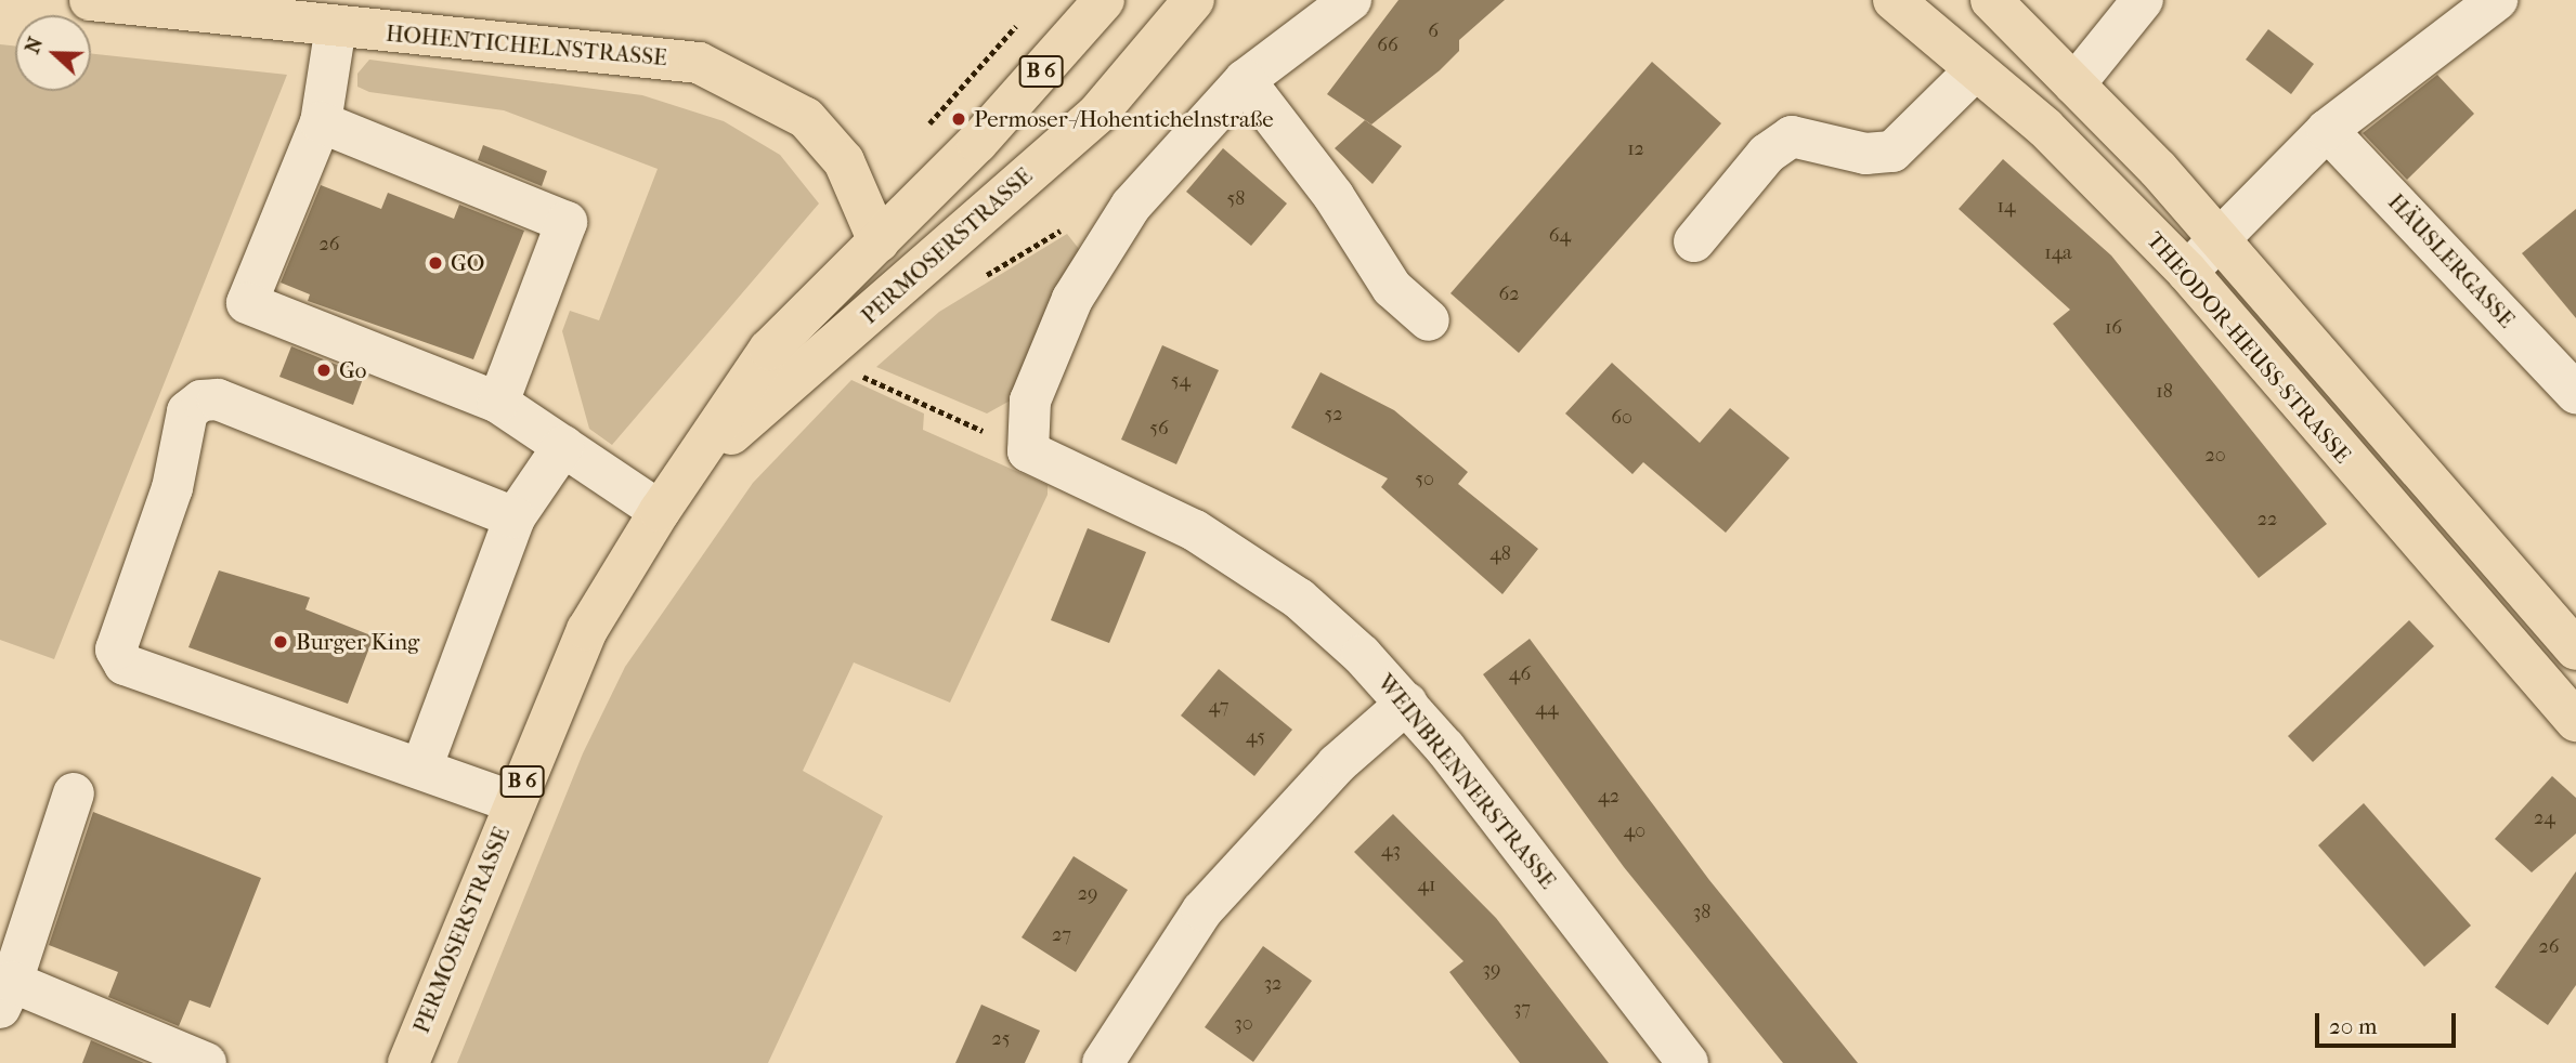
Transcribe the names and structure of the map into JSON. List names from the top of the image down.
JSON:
{
  "streets": {
    "main road": [
      "HOHENTICHELNSTRASSE",
      "B 6",
      "PERMOSERSTRASSE",
      "THEODOR-HEUSS-STRASSE"
    ],
    "street": ["HÄUSLERGASSE", "WEINBRENNERSTRASSE"]
  },
  "crossings": [
    ["HOHENTICHELNSTRASSE", "PERMOSERSTRASSE"]
  ],
  "places": [
    "Permoser-/Hohentichelnstraße",
    "GO",
    "Go",
    "Burger King"
  ],
  "house_numbers": [
    "6",
    "66",
    "12",
    "58",
    "14",
    "64",
    "26",
    "14a",
    "62",
    "16",
    "54",
    "18",
    "52",
    "60",
    "56",
    "20",
    "50",
    "22",
    "48",
    "46",
    "47",
    "44",
    "45",
    "42",
    "24",
    "40",
    "43",
    "41",
    "29",
    "38",
    "27",
    "26",
    "39",
    "32",
    "37",
    "30",
    "25"
  ],
  "scale_bar": "20 m",
  "north": "left"
}
